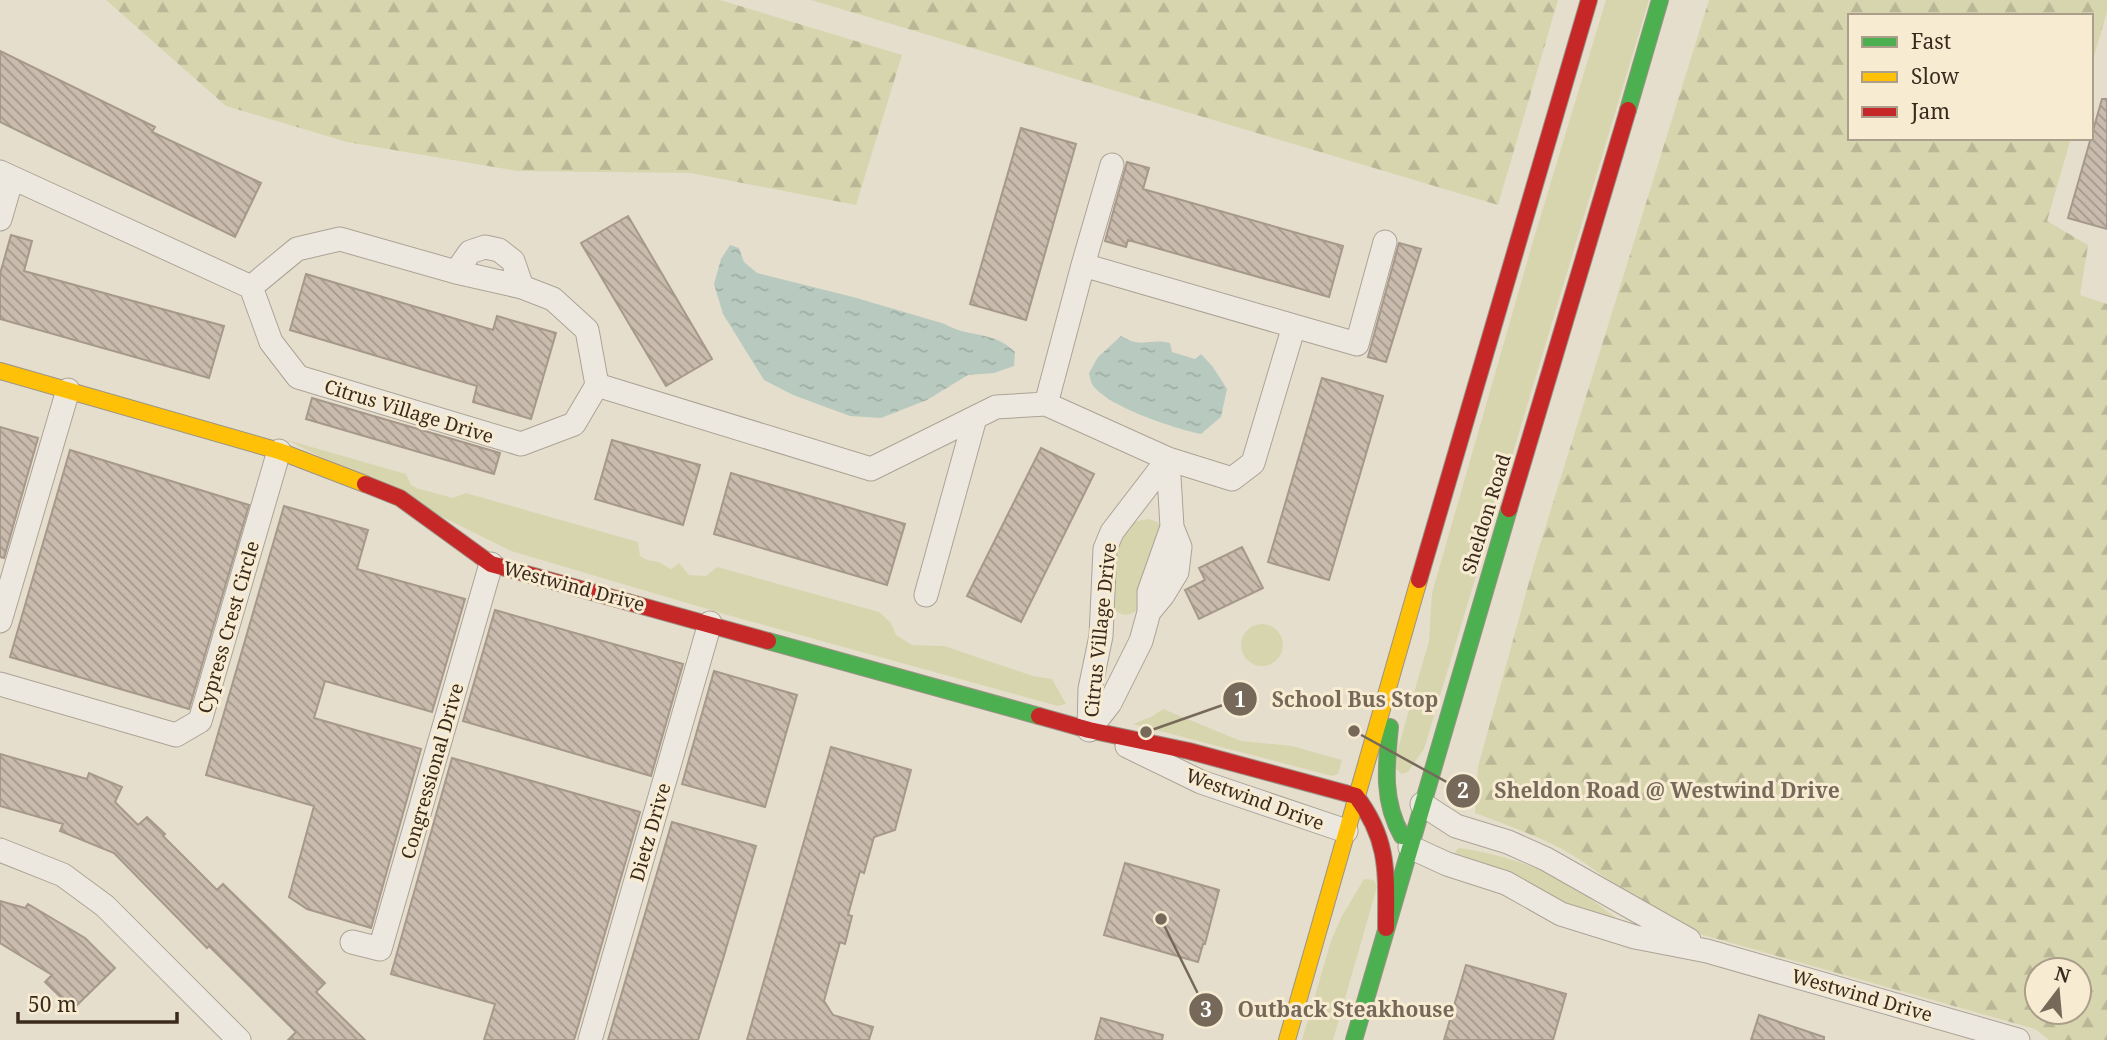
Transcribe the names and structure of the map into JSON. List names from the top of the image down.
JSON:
{
  "streets": {
    "main road": ["Sheldon Road", "Westwind Drive"],
    "street": [
      "Citrus Village Drive",
      "Cypress Crest Circle",
      "Congressional Drive",
      "Dietz Drive"
    ]
  },
  "crossings": [
    ["Citrus Village Drive", "Westwind Drive"],
    ["Sheldon Road", "Westwind Drive"],
    ["Westwind Drive", "Cypress Crest Circle"],
    ["Westwind Drive", "Congressional Drive"],
    ["Westwind Drive", "Dietz Drive"]
  ],
  "places": ["Sheldon Road @ Westwind Drive", "School Bus Stop", "Outback Steakhouse"],
  "legend": ["Fast", "Slow", "Jam"],
  "scale_bar": "50 m",
  "north": "top"
}
